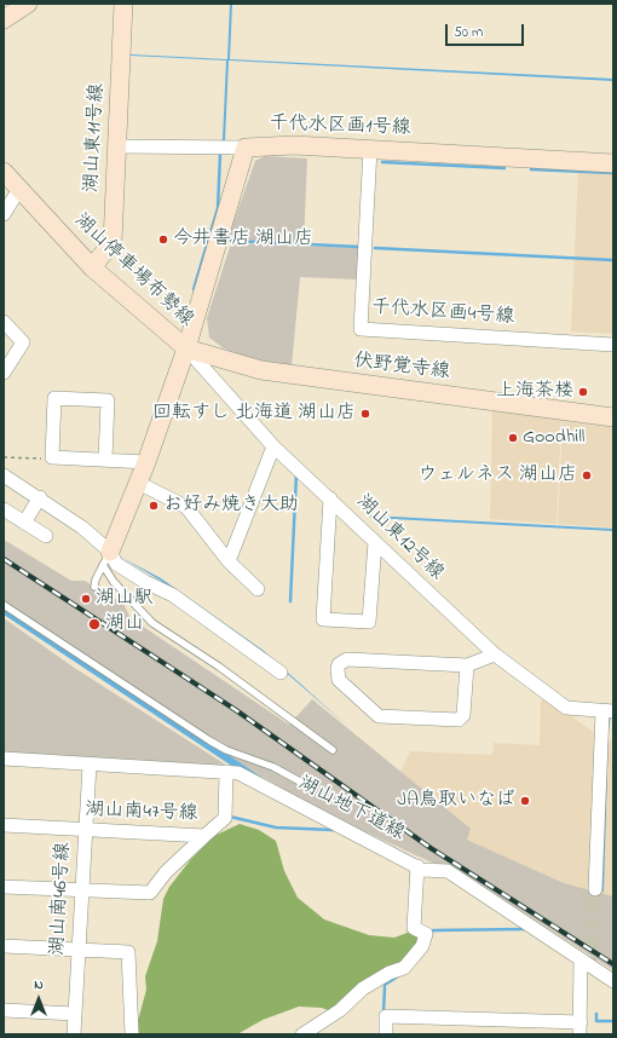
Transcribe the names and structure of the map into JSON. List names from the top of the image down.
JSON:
{
  "streets": {
    "main road": [
      "千代水区画1号線",
      "湖山東11号線",
      "湖山停車場布勢線",
      "伏野覚寺線"
    ],
    "street": [
      "千代水区画4号線",
      "湖山東12号線",
      "湖山地下道線",
      "湖山南47号線",
      "湖山南46号線"
    ]
  },
  "crossings": [
    ["千代水区画1号線", "湖山停車場布勢線"],
    ["千代水区画1号線", "千代水区画4号線"],
    ["千代水区画1号線", "伏野覚寺線"],
    ["千代水区画1号線", "湖山東12号線"],
    ["湖山東11号線", "湖山停車場布勢線"],
    ["湖山停車場布勢線", "伏野覚寺線"],
    ["湖山停車場布勢線", "湖山東12号線"],
    ["伏野覚寺線", "湖山東12号線"],
    ["湖山地下道線", "湖山南47号線"],
    ["湖山地下道線", "湖山南46号線"],
    ["湖山南47号線", "湖山南46号線"]
  ],
  "places": [
    "今井書店 湖山店",
    "上海茶楼",
    "回転すし 北海道 湖山店",
    "Goodhill",
    "ウェルネス 湖山店",
    "お好み焼き大助",
    "湖山駅",
    "湖山",
    "JA鳥取いなば"
  ],
  "scale_bar": "50 m",
  "north": "top"
}
